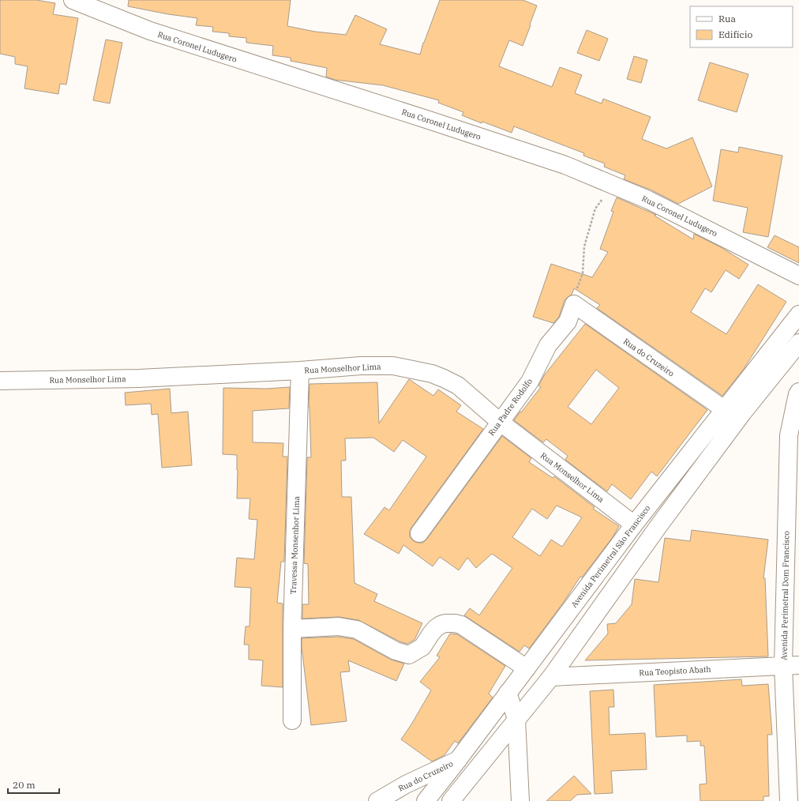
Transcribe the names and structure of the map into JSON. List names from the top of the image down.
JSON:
{
  "streets": {
    "street": [
      "Rua Coronel Ludugero",
      "Rua do Cruzeiro",
      "Rua Monselhor Lima",
      "Rua Padre Rodolfo",
      "Travessa Monsenhor Lima",
      "Avenida Perimetral São Francisco",
      "Avenida Perimetral Dom Francisco",
      "Rua Teopisto Abath"
    ]
  },
  "crossings": [
    ["Rua do Cruzeiro", "Rua Padre Rodolfo"],
    ["Rua do Cruzeiro", "Avenida Perimetral São Francisco"],
    ["Rua Monselhor Lima", "Rua Padre Rodolfo"],
    ["Rua Monselhor Lima", "Travessa Monsenhor Lima"],
    ["Rua Monselhor Lima", "Avenida Perimetral São Francisco"],
    ["Avenida Perimetral Dom Francisco", "Rua Teopisto Abath"]
  ],
  "legend": ["Rua", "Edifício"],
  "scale_bar": "20 m"
}
